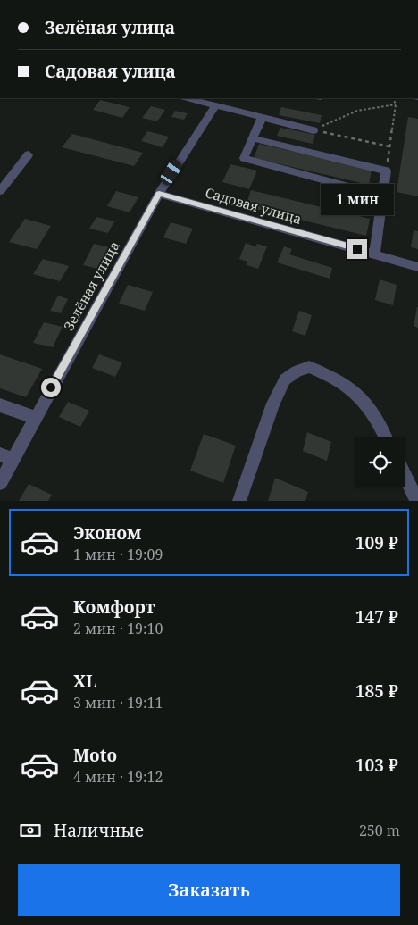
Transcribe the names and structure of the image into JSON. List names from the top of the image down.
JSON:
{
  "streets": {
    "street": ["Садовая улица", "Зелёная улица"]
  },
  "crossings": [
    ["Садовая улица", "Зелёная улица"]
  ],
  "page": {
    "banner": ["Зелёная улица", "Садовая улица"],
    "bubble": "1 мин",
    "list": [
      {
        "name": "Эконом",
        "note": "1 мин · 19:09",
        "value": "109 ₽"
      },
      {
        "name": "Комфорт",
        "note": "2 мин · 19:10",
        "value": "147 ₽"
      },
      {
        "name": "XL",
        "note": "3 мин · 19:11",
        "value": "185 ₽"
      },
      {
        "name": "Moto",
        "note": "4 мин · 19:12",
        "value": "103 ₽"
      }
    ],
    "pay": ["Наличные", "250 m"],
    "buttons": "Заказать"
  }
}
